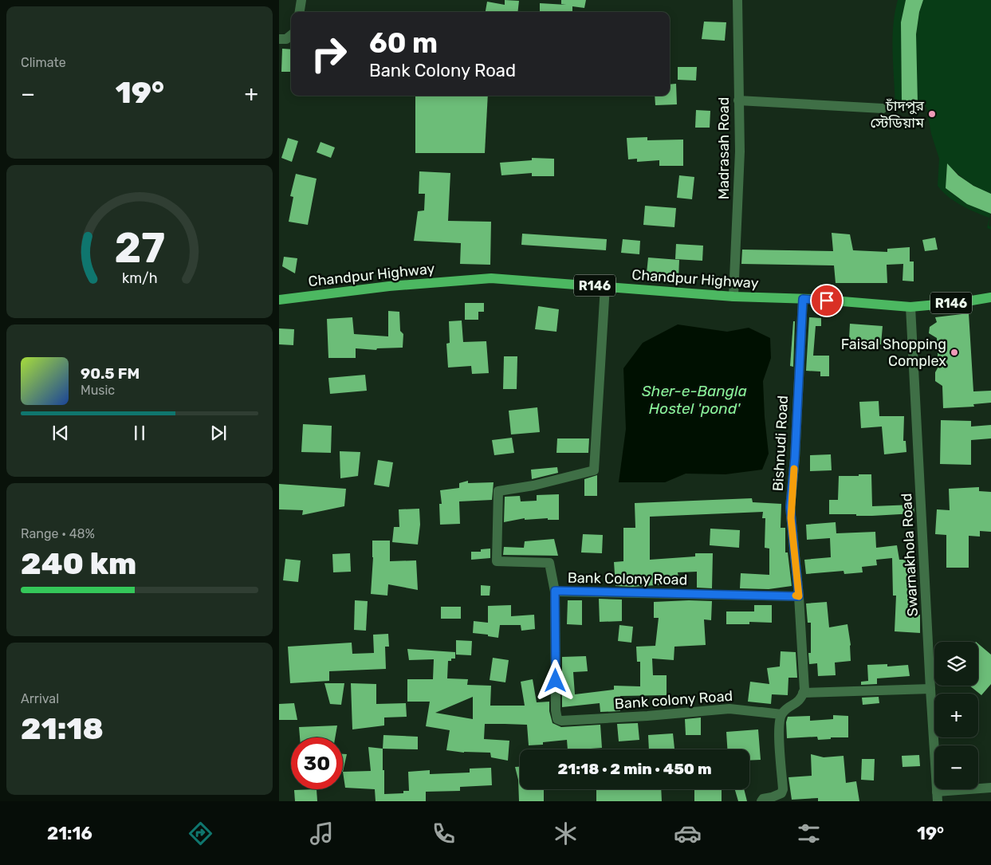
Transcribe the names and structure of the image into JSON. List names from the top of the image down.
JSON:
{
  "streets": {
    "main road": ["Chandpur Highway", "R146"],
    "street": [
      "Madrasah Road",
      "Bishnudi Road",
      "Swarnakhola Road",
      "Bank Colony Road",
      "Bank colony Road"
    ]
  },
  "crossings": [
    ["Madrasah Road", "Chandpur Highway"],
    ["Chandpur Highway", "Bishnudi Road"],
    ["Chandpur Highway", "Swarnakhola Road"],
    ["Chandpur Highway", "Bank Colony Road"],
    ["Bishnudi Road", "Bank Colony Road"],
    ["Bank Colony Road", "Bank colony Road"]
  ],
  "water": ["Sher-e-Bangla Hostel 'pond'"],
  "places": ["চাঁদপুর স্টেডিয়াম", "Faisal Shopping Complex"],
  "page": {
    "tile": [
      "Climate",
      ["Range · 48%", "240 km"],
      ["Arrival", "21:18"]
    ],
    "turn": ["60 m", "Bank Colony Road"],
    "heat": ["−", "19°", "+"],
    "song": ["90.5 FM", "Music"],
    "map_buttons": ["+", "−"],
    "limit": "30",
    "trip": "21:18 · 2 min · 450 m",
    "tabs": ["21:16", "19°"],
    "gauge": ["27", "km/h"]
  }
}
